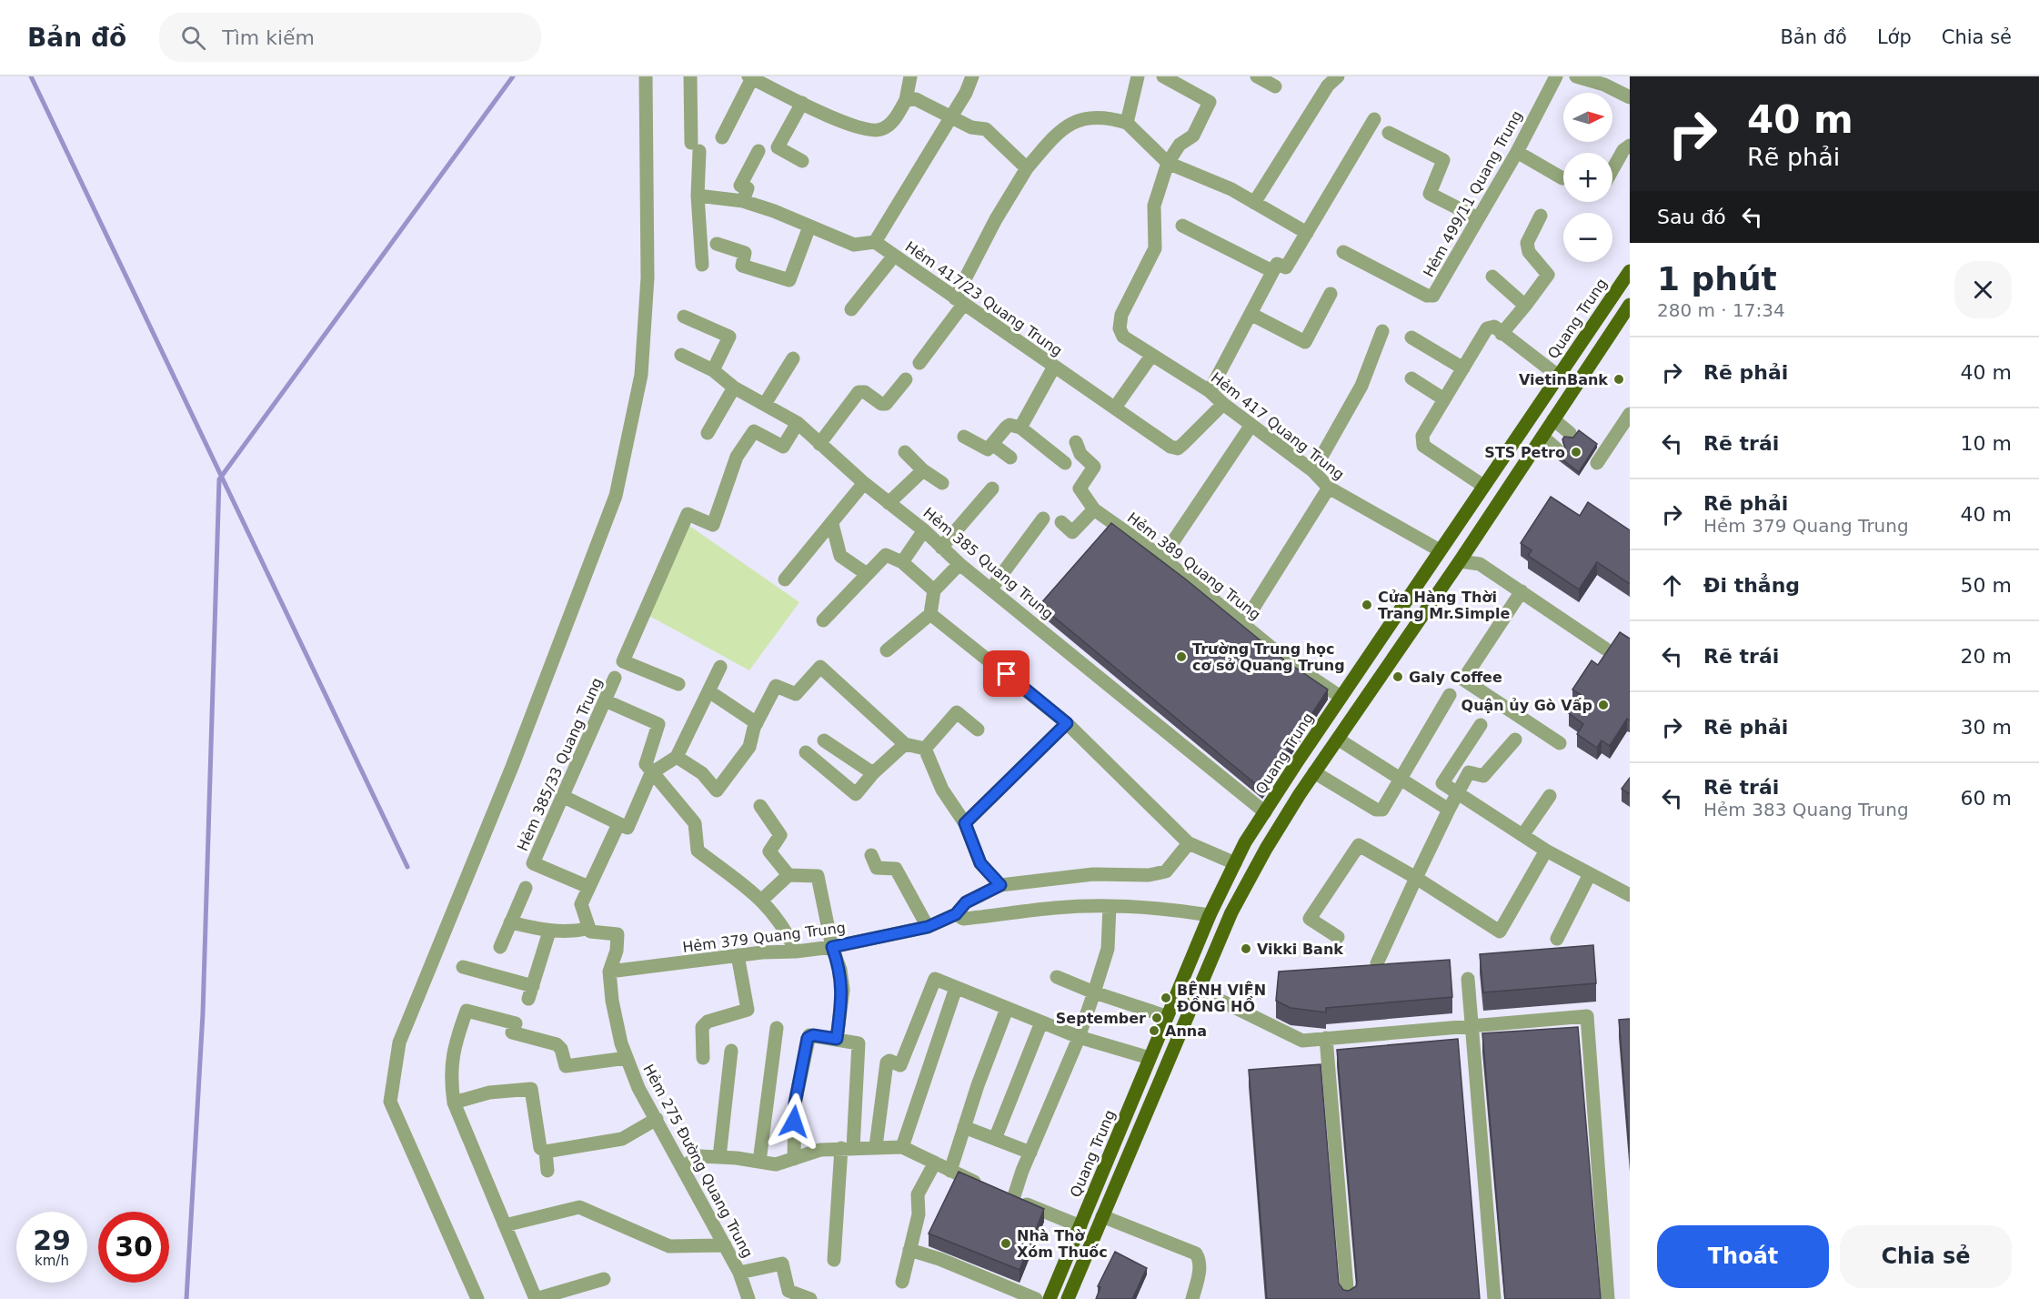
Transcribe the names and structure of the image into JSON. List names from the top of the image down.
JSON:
{
  "streets": {
    "main road": ["Quang Trung"],
    "street": [
      "Hẻm 499/11 Quang Trung",
      "Hẻm 417/23 Quang Trung",
      "Hẻm 417 Quang Trung",
      "Hẻm 385 Quang Trung",
      "Hẻm 389 Quang Trung",
      "Hẻm 385/33 Quang Trung",
      "Hẻm 379 Quang Trung",
      "Hẻm 275 Đường Quang Trung"
    ]
  },
  "crossings": [
    ["Hẻm 417/23 Quang Trung", "Hẻm 417 Quang Trung"],
    ["Quang Trung", "Hẻm 417 Quang Trung"],
    ["Quang Trung", "Hẻm 385 Quang Trung"],
    ["Quang Trung", "Hẻm 389 Quang Trung"],
    ["Quang Trung", "Hẻm 379 Quang Trung"],
    ["Hẻm 379 Quang Trung", "Hẻm 275 Đường Quang Trung"]
  ],
  "places": [
    "VietinBank",
    "STS Petro",
    "Cửa Hàng Thời Trang Mr.Simple",
    "Trường Trung học cơ sở Quang Trung",
    "Galy Coffee",
    "Quận ủy Gò Vấp",
    "Vikki Bank",
    "BỆNH VIỆN ĐỒNG HỒ",
    "September",
    "Anna",
    "Nhà Thờ Xóm Thuốc"
  ],
  "north": "right",
  "page": {
    "header": "Bản đồ",
    "search": "Tìm kiếm",
    "nav": ["Bản đồ", "Lớp", "Chia sẻ"],
    "turn": ["40 m", "Rẽ phải"],
    "map_buttons": ["+", "−"],
    "then": "Sau đó",
    "heading": ["1 phút", "280 m · 17:34"],
    "list": [
      {
        "name": "Rẽ phải",
        "value": "40 m"
      },
      {
        "name": "Rẽ trái",
        "value": "10 m"
      },
      {
        "name": "Rẽ phải",
        "note": "Hẻm 379 Quang Trung",
        "value": "40 m"
      },
      {
        "name": "Đi thẳng",
        "value": "50 m"
      },
      {
        "name": "Rẽ trái",
        "value": "20 m"
      },
      {
        "name": "Rẽ phải",
        "value": "30 m"
      },
      {
        "name": "Rẽ trái",
        "note": "Hẻm 383 Quang Trung",
        "value": "60 m"
      }
    ],
    "speed": "29 km/h",
    "limit": "30",
    "buttons": ["Thoát", "Chia sẻ"]
  }
}
